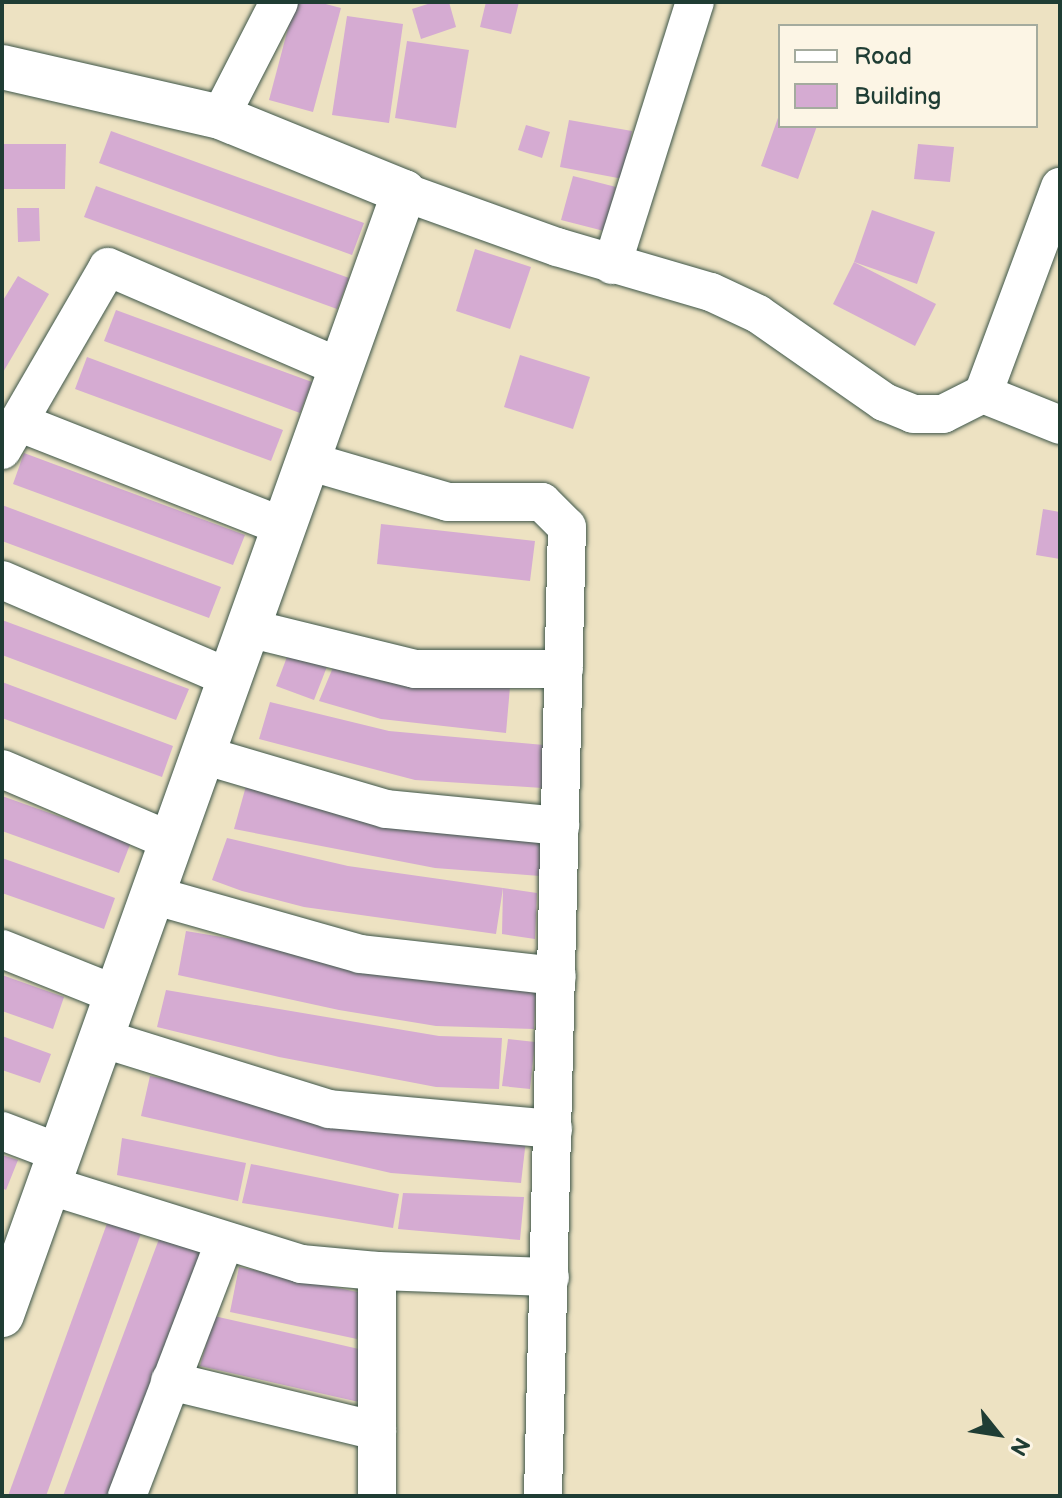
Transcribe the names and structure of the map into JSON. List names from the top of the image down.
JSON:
{
  "legend": ["Road", "Building"],
  "north": "bottom right"
}
